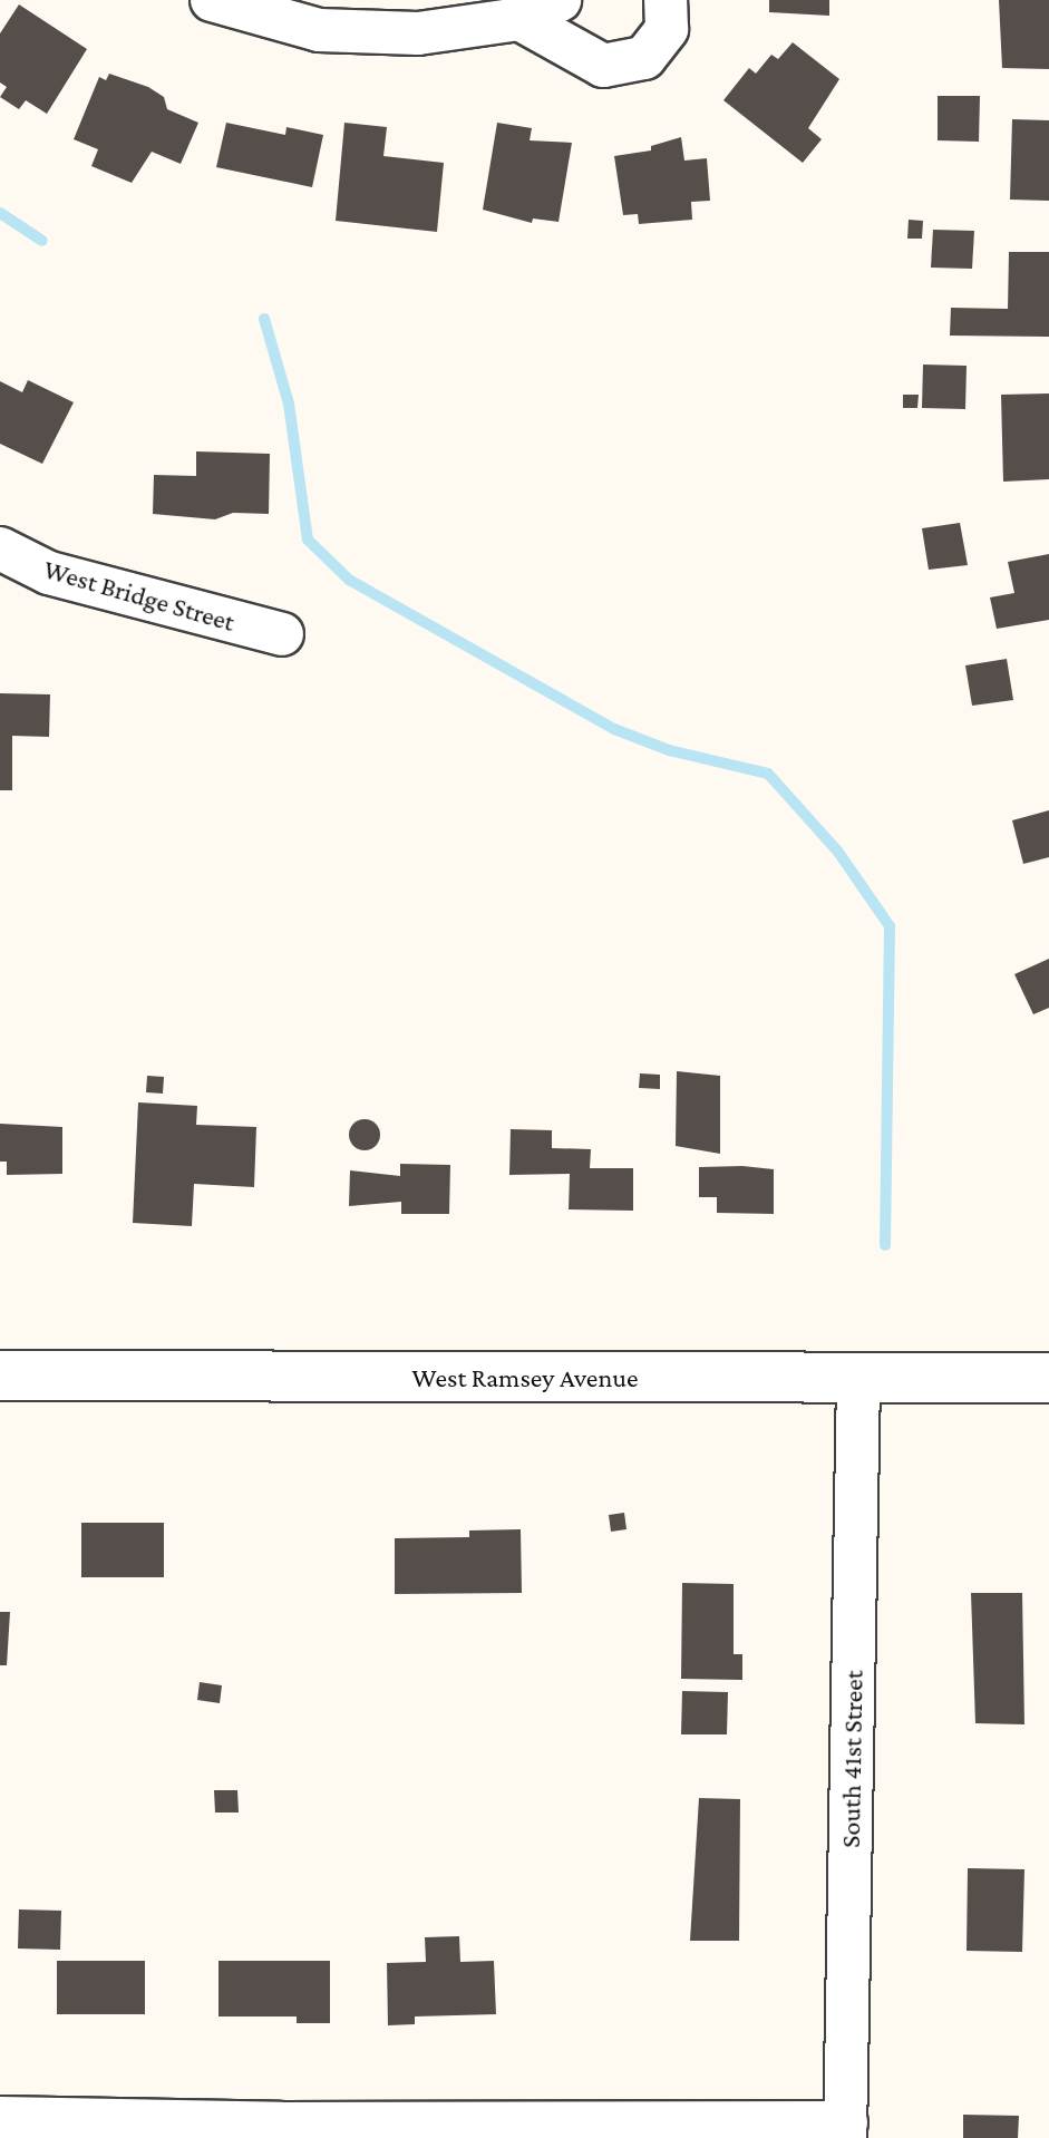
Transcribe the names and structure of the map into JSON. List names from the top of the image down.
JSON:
{
  "streets": {
    "street": ["West Bridge Street", "West Ramsey Avenue", "South 41st Street"]
  },
  "crossings": [
    ["West Ramsey Avenue", "South 41st Street"]
  ]
}
